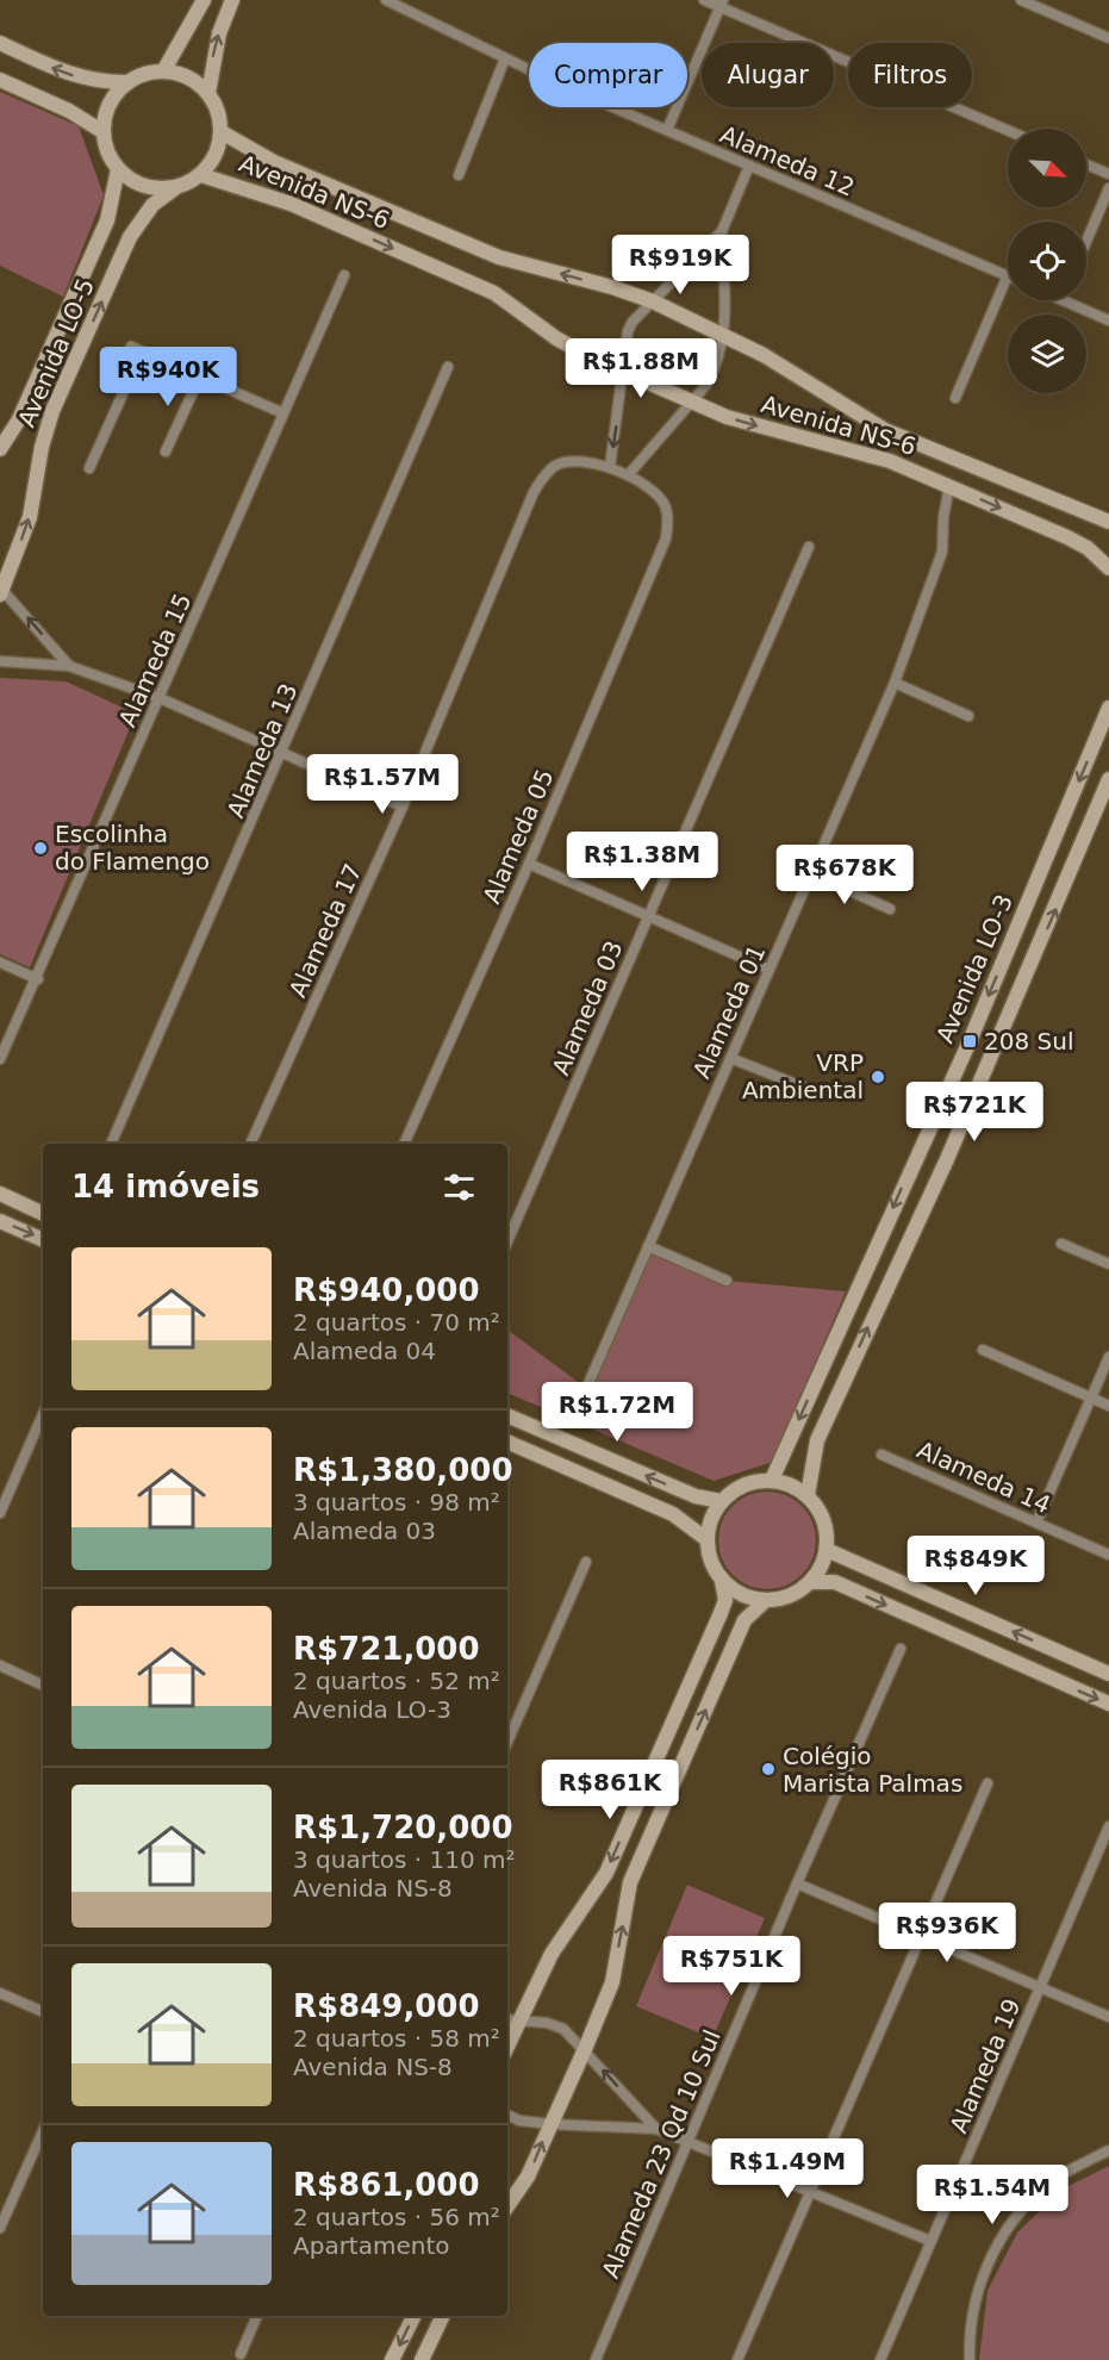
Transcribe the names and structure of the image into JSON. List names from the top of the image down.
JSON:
{
  "streets": {
    "street": [
      "Alameda 12",
      "Avenida NS-6",
      "Avenida LO-5",
      "Alameda 15",
      "Alameda 13",
      "Alameda 05",
      "Alameda 17",
      "Avenida LO-3",
      "Alameda 03",
      "Alameda 01",
      "Alameda 14",
      "Alameda 19",
      "Alameda 23 Qd 10 Sul"
    ]
  },
  "crossings": [
    ["Avenida NS-6", "Avenida LO-5"],
    ["Avenida NS-6", "Alameda 01"]
  ],
  "places": {
    "other": ["Escolinha do Flamengo", "VRP Ambiental", "Colégio Marista Palmas"],
    "transit": ["208 Sul"]
  },
  "north": "bottom right",
  "page": {
    "chip": ["Comprar", "Alugar", "Filtros"],
    "price": [
      "R$919K",
      "R$1.88M",
      "R$940K",
      "R$1.57M",
      "R$1.38M",
      "R$678K",
      "R$721K",
      "R$1.72M",
      "R$849K",
      "R$861K",
      "R$936K",
      "R$751K",
      "R$1.49M",
      "R$1.54M"
    ],
    "heading": "14 imóveis",
    "list": [
      {
        "name": "R$940,000",
        "note": "2 quartos · 70 m² · Alameda 04"
      },
      {
        "name": "R$1,380,000",
        "note": "3 quartos · 98 m² · Alameda 03"
      },
      {
        "name": "R$721,000",
        "note": "2 quartos · 52 m² · Avenida LO-3"
      },
      {
        "name": "R$1,720,000",
        "note": "3 quartos · 110 m² · Avenida NS-8"
      },
      {
        "name": "R$849,000",
        "note": "2 quartos · 58 m² · Avenida NS-8"
      },
      {
        "name": "R$861,000",
        "note": "2 quartos · 56 m² · Apartamento"
      }
    ]
  }
}
